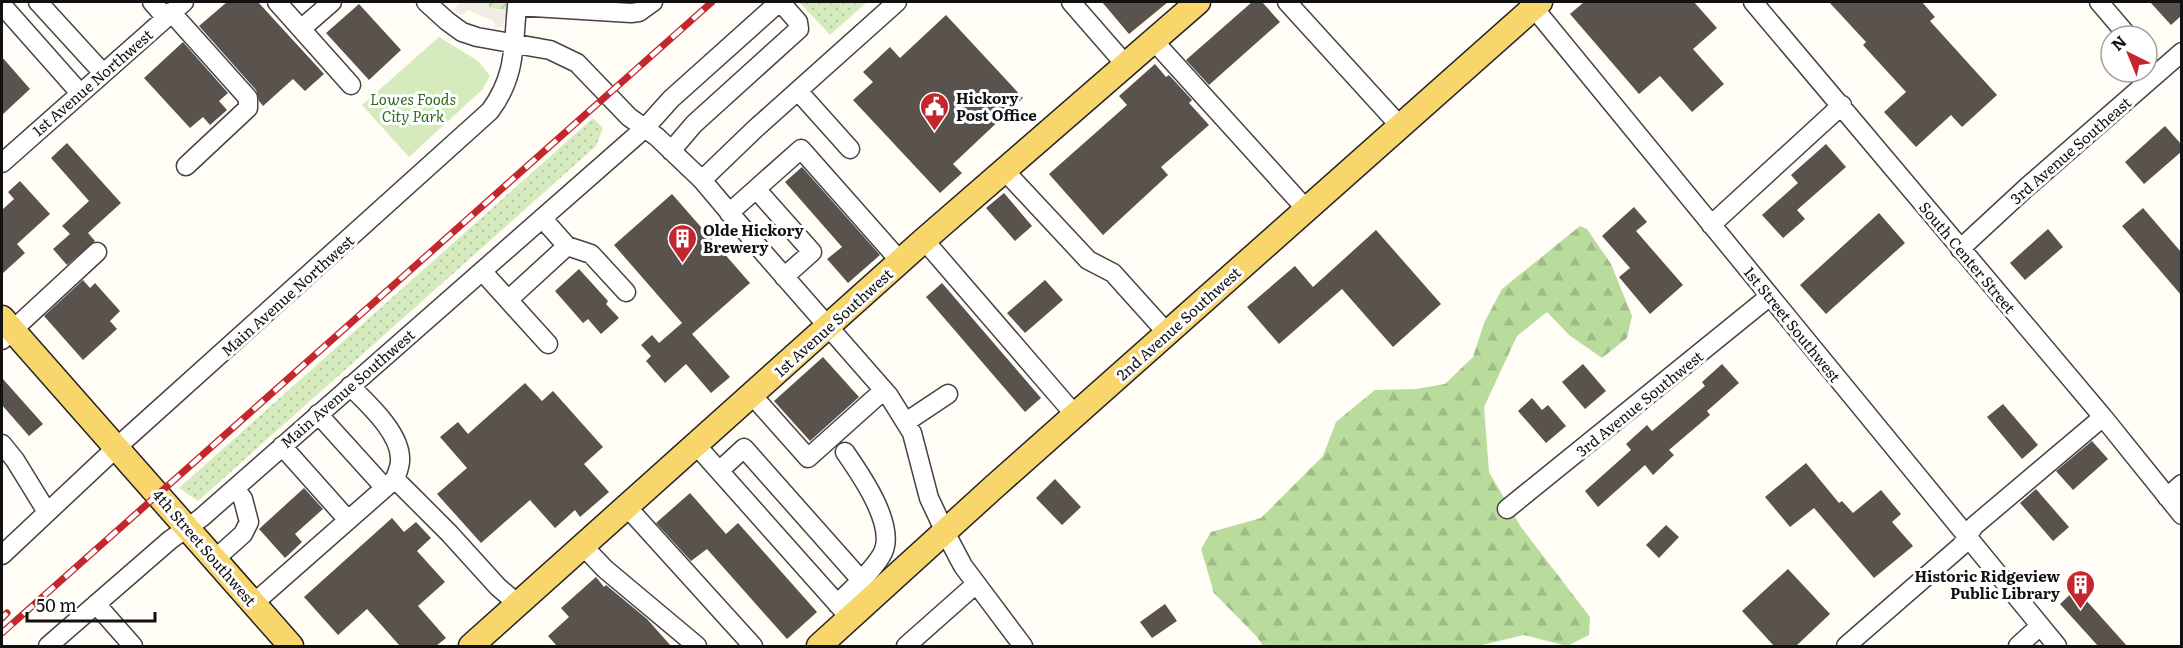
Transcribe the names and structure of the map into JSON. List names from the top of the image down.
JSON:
{
  "streets": {
    "main road": ["1st Avenue Southwest", "2nd Avenue Southwest", "4th Street Southwest"],
    "street": [
      "1st Avenue Northwest",
      "3rd Avenue Southeast",
      "South Center Street",
      "Main Avenue Northwest",
      "1st Street Southwest",
      "Main Avenue Southwest",
      "3rd Avenue Southwest"
    ]
  },
  "crossings": [
    ["3rd Avenue Southeast", "South Center Street"],
    ["Main Avenue Northwest", "4th Street Southwest"],
    ["2nd Avenue Southwest", "1st Street Southwest"],
    ["1st Street Southwest", "3rd Avenue Southwest"],
    ["Main Avenue Southwest", "4th Street Southwest"]
  ],
  "parks": ["Lowes Foods City Park"],
  "places": {
    "public building": ["Hickory Post Office"],
    "building": ["Olde Hickory Brewery", "Historic Ridgeview Public Library"]
  },
  "scale_bar": "50 m",
  "north": "top left"
}
